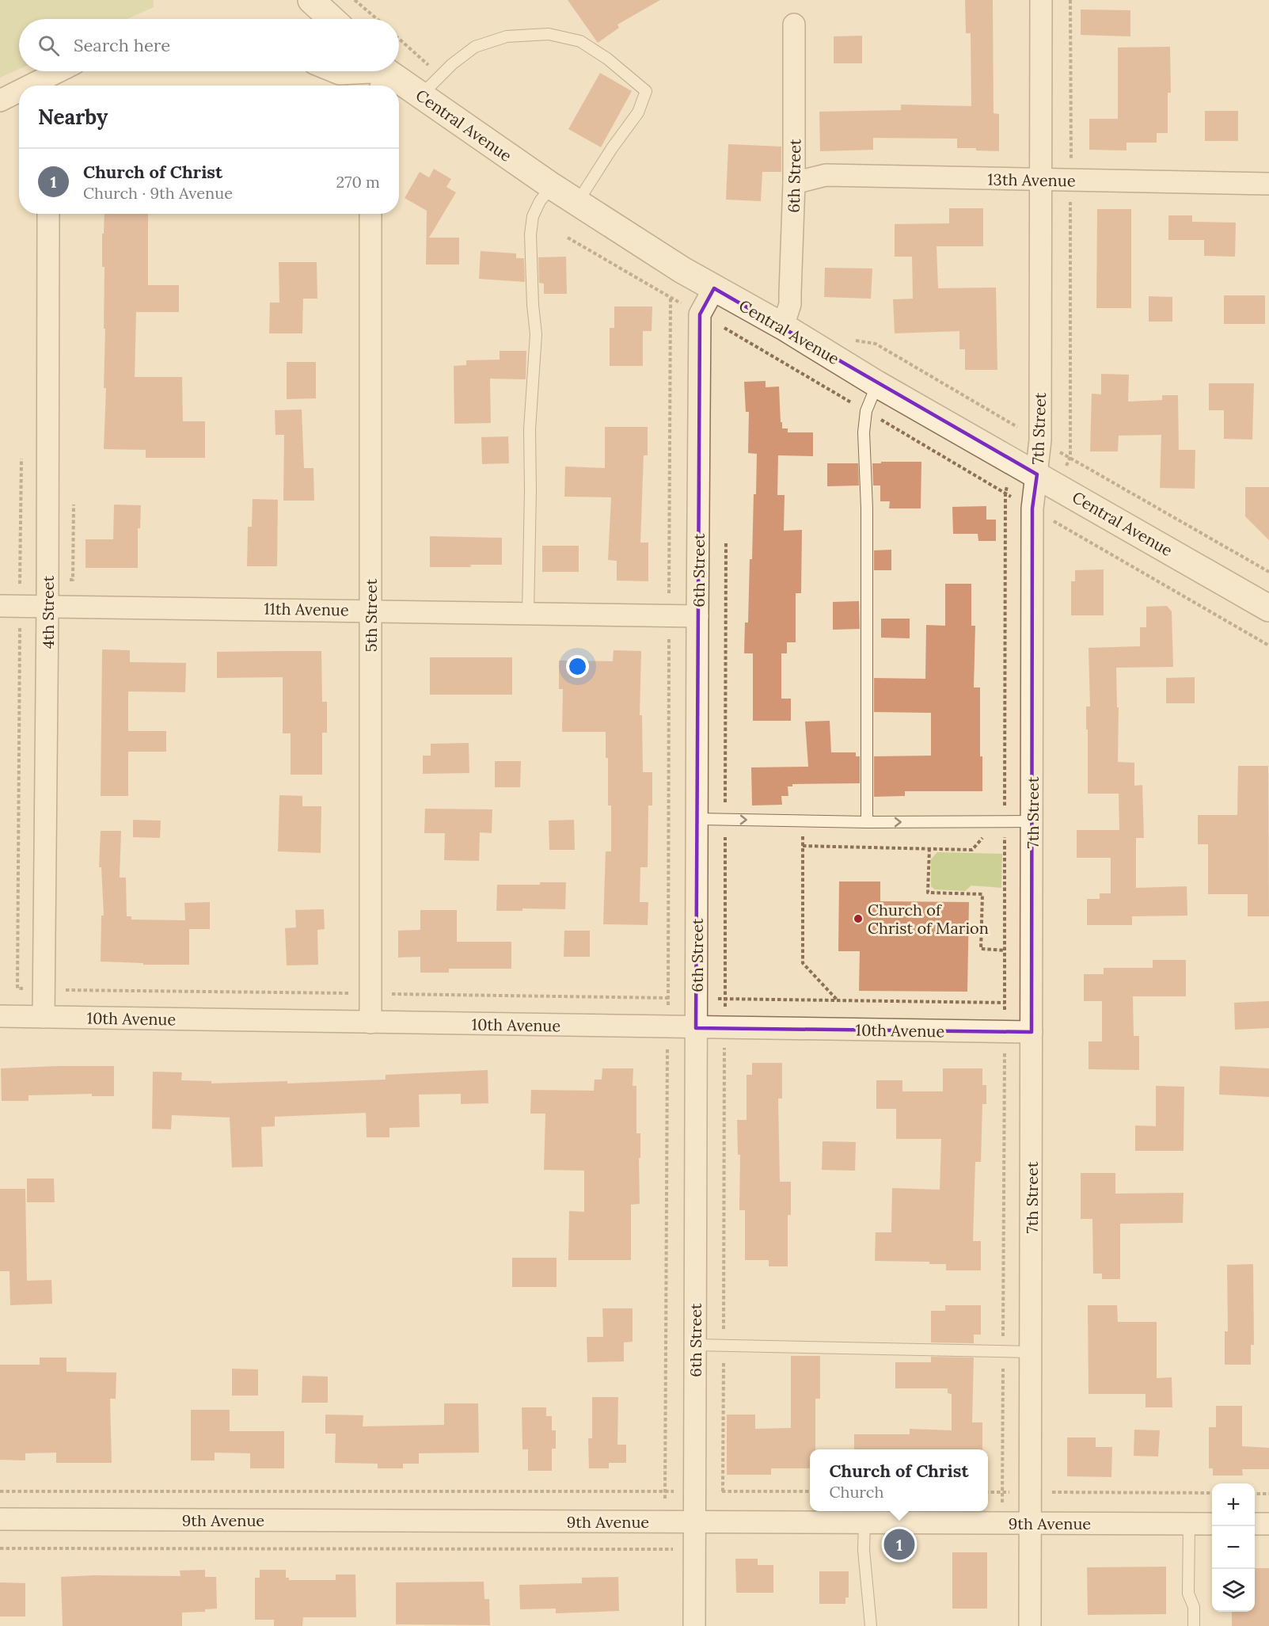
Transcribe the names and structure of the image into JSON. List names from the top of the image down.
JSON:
{
  "streets": {
    "street": [
      "Central Avenue",
      "6th Street",
      "13th Avenue",
      "7th Street",
      "11th Avenue",
      "4th Street",
      "5th Street",
      "10th Avenue",
      "9th Avenue"
    ]
  },
  "crossings": [
    ["Central Avenue", "6th Street"],
    ["Central Avenue", "7th Street"],
    ["6th Street", "13th Avenue"],
    ["6th Street", "11th Avenue"],
    ["6th Street", "10th Avenue"],
    ["6th Street", "9th Avenue"],
    ["13th Avenue", "7th Street"],
    ["7th Street", "10th Avenue"],
    ["7th Street", "9th Avenue"],
    ["11th Avenue", "4th Street"],
    ["11th Avenue", "5th Street"],
    ["4th Street", "10th Avenue"],
    ["5th Street", "10th Avenue"]
  ],
  "places": ["Church of Christ of Marion"],
  "page": {
    "search": "Search here",
    "heading": "Nearby",
    "list": [
      {
        "mark": "1",
        "name": "Church of Christ",
        "note": "Church · 9th Avenue",
        "value": "270 m"
      }
    ],
    "popup": ["Church of Christ", "Church"],
    "map_buttons": ["+", "−"],
    "pins": "1"
  }
}
